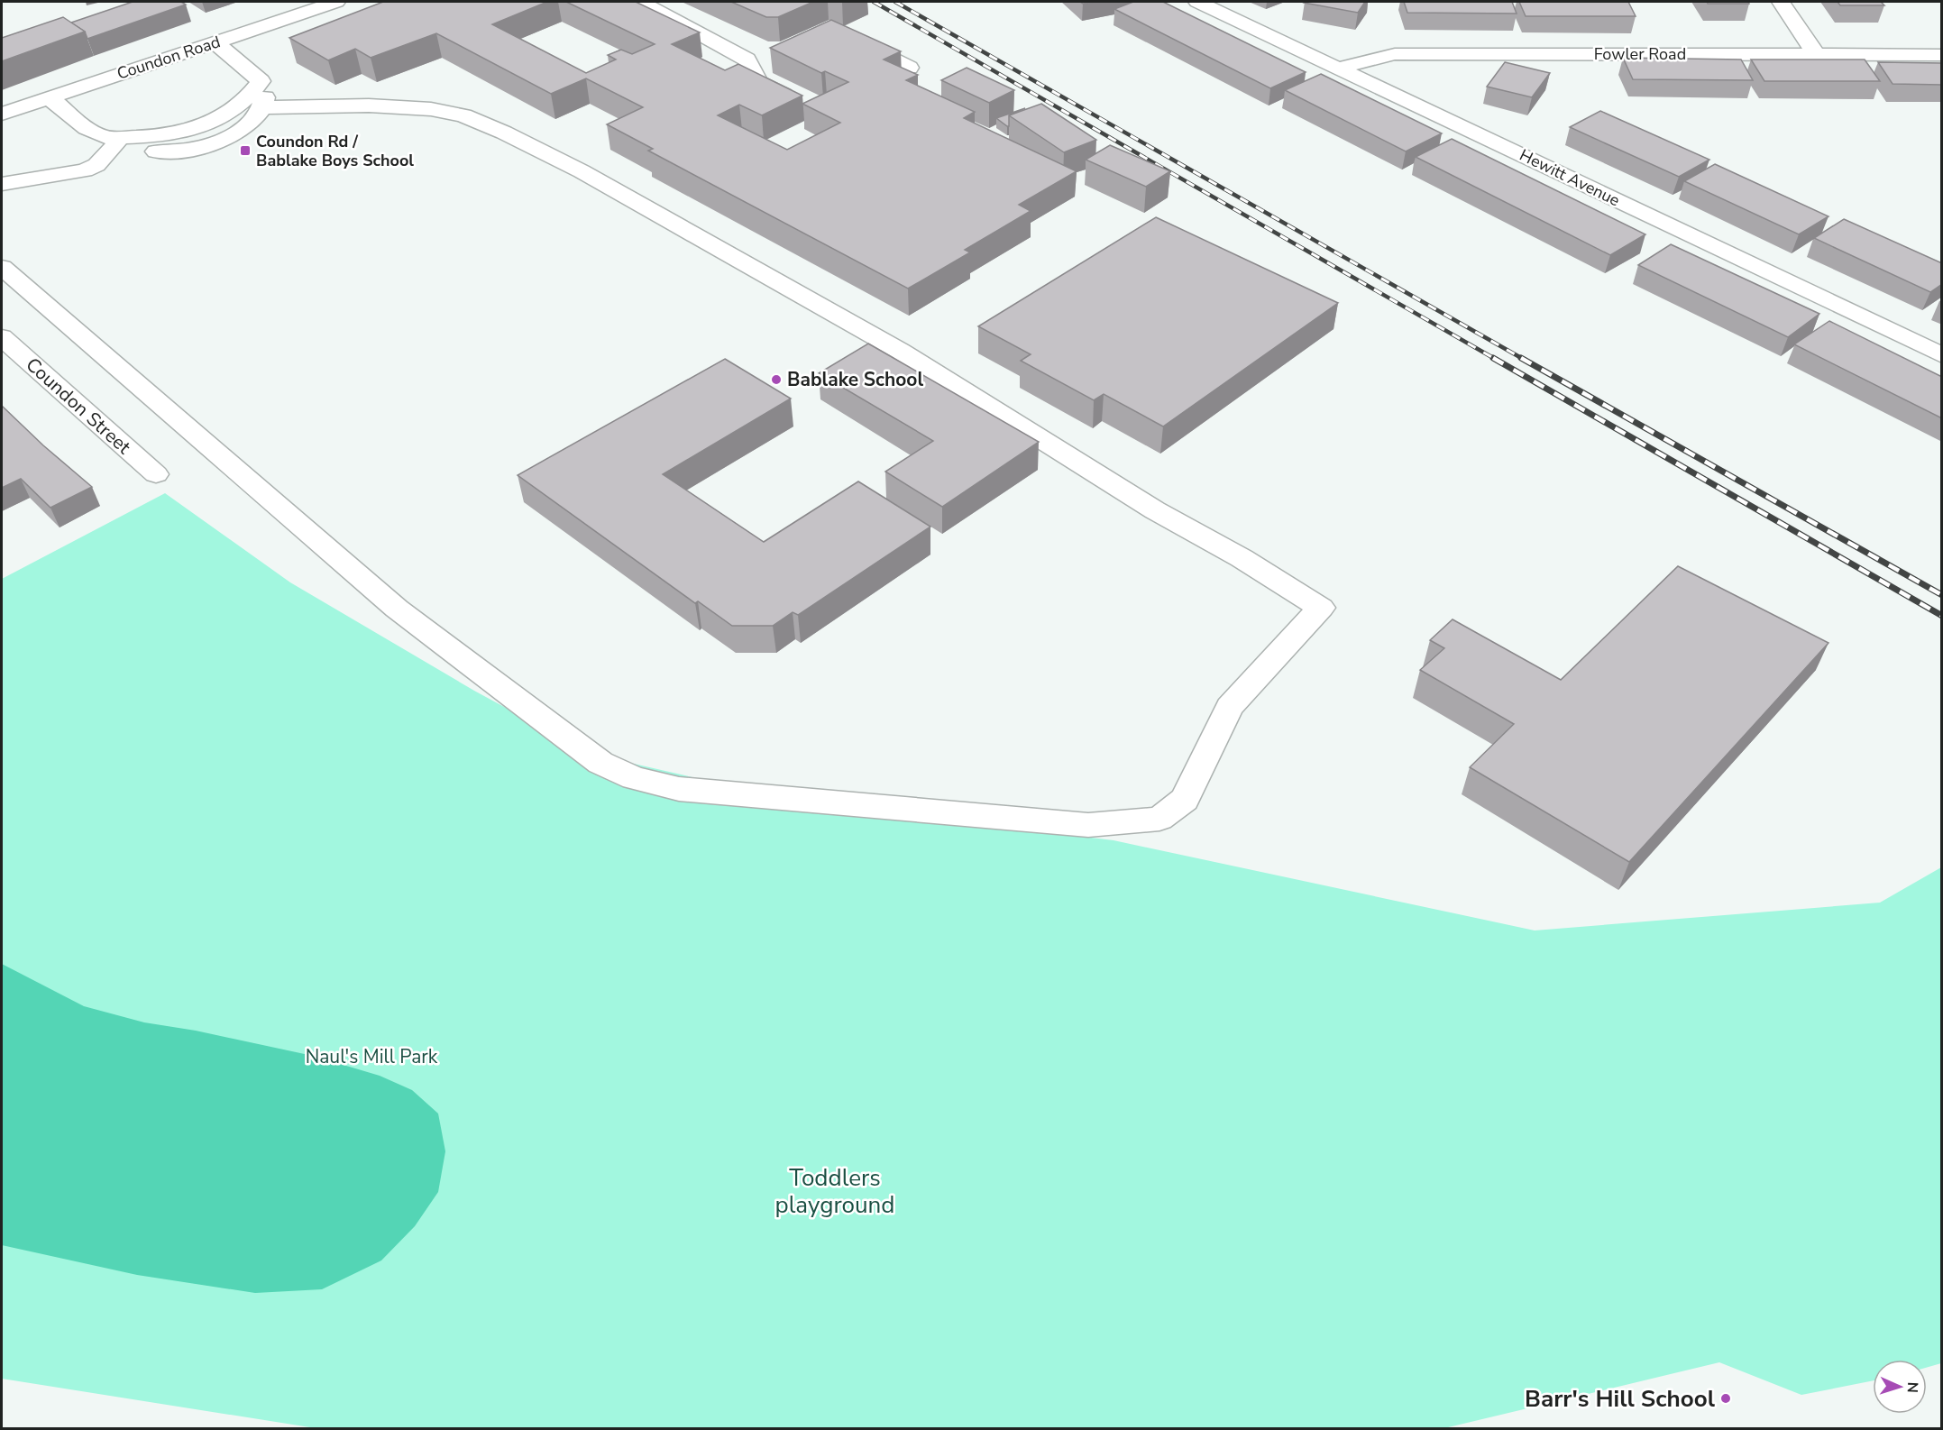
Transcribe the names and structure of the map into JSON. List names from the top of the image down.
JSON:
{
  "streets": {
    "street": [
      "Fowler Road",
      "Coundon Road",
      "Hewitt Avenue",
      "Coundon Street"
    ]
  },
  "crossings": [
    ["Fowler Road", "Hewitt Avenue"]
  ],
  "parks": ["Naul's Mill Park", "Toddlers playground"],
  "places": {
    "transit": ["Coundon Rd / Bablake Boys School"],
    "other": ["Bablake School", "Barr's Hill School"]
  },
  "north": "right"
}
